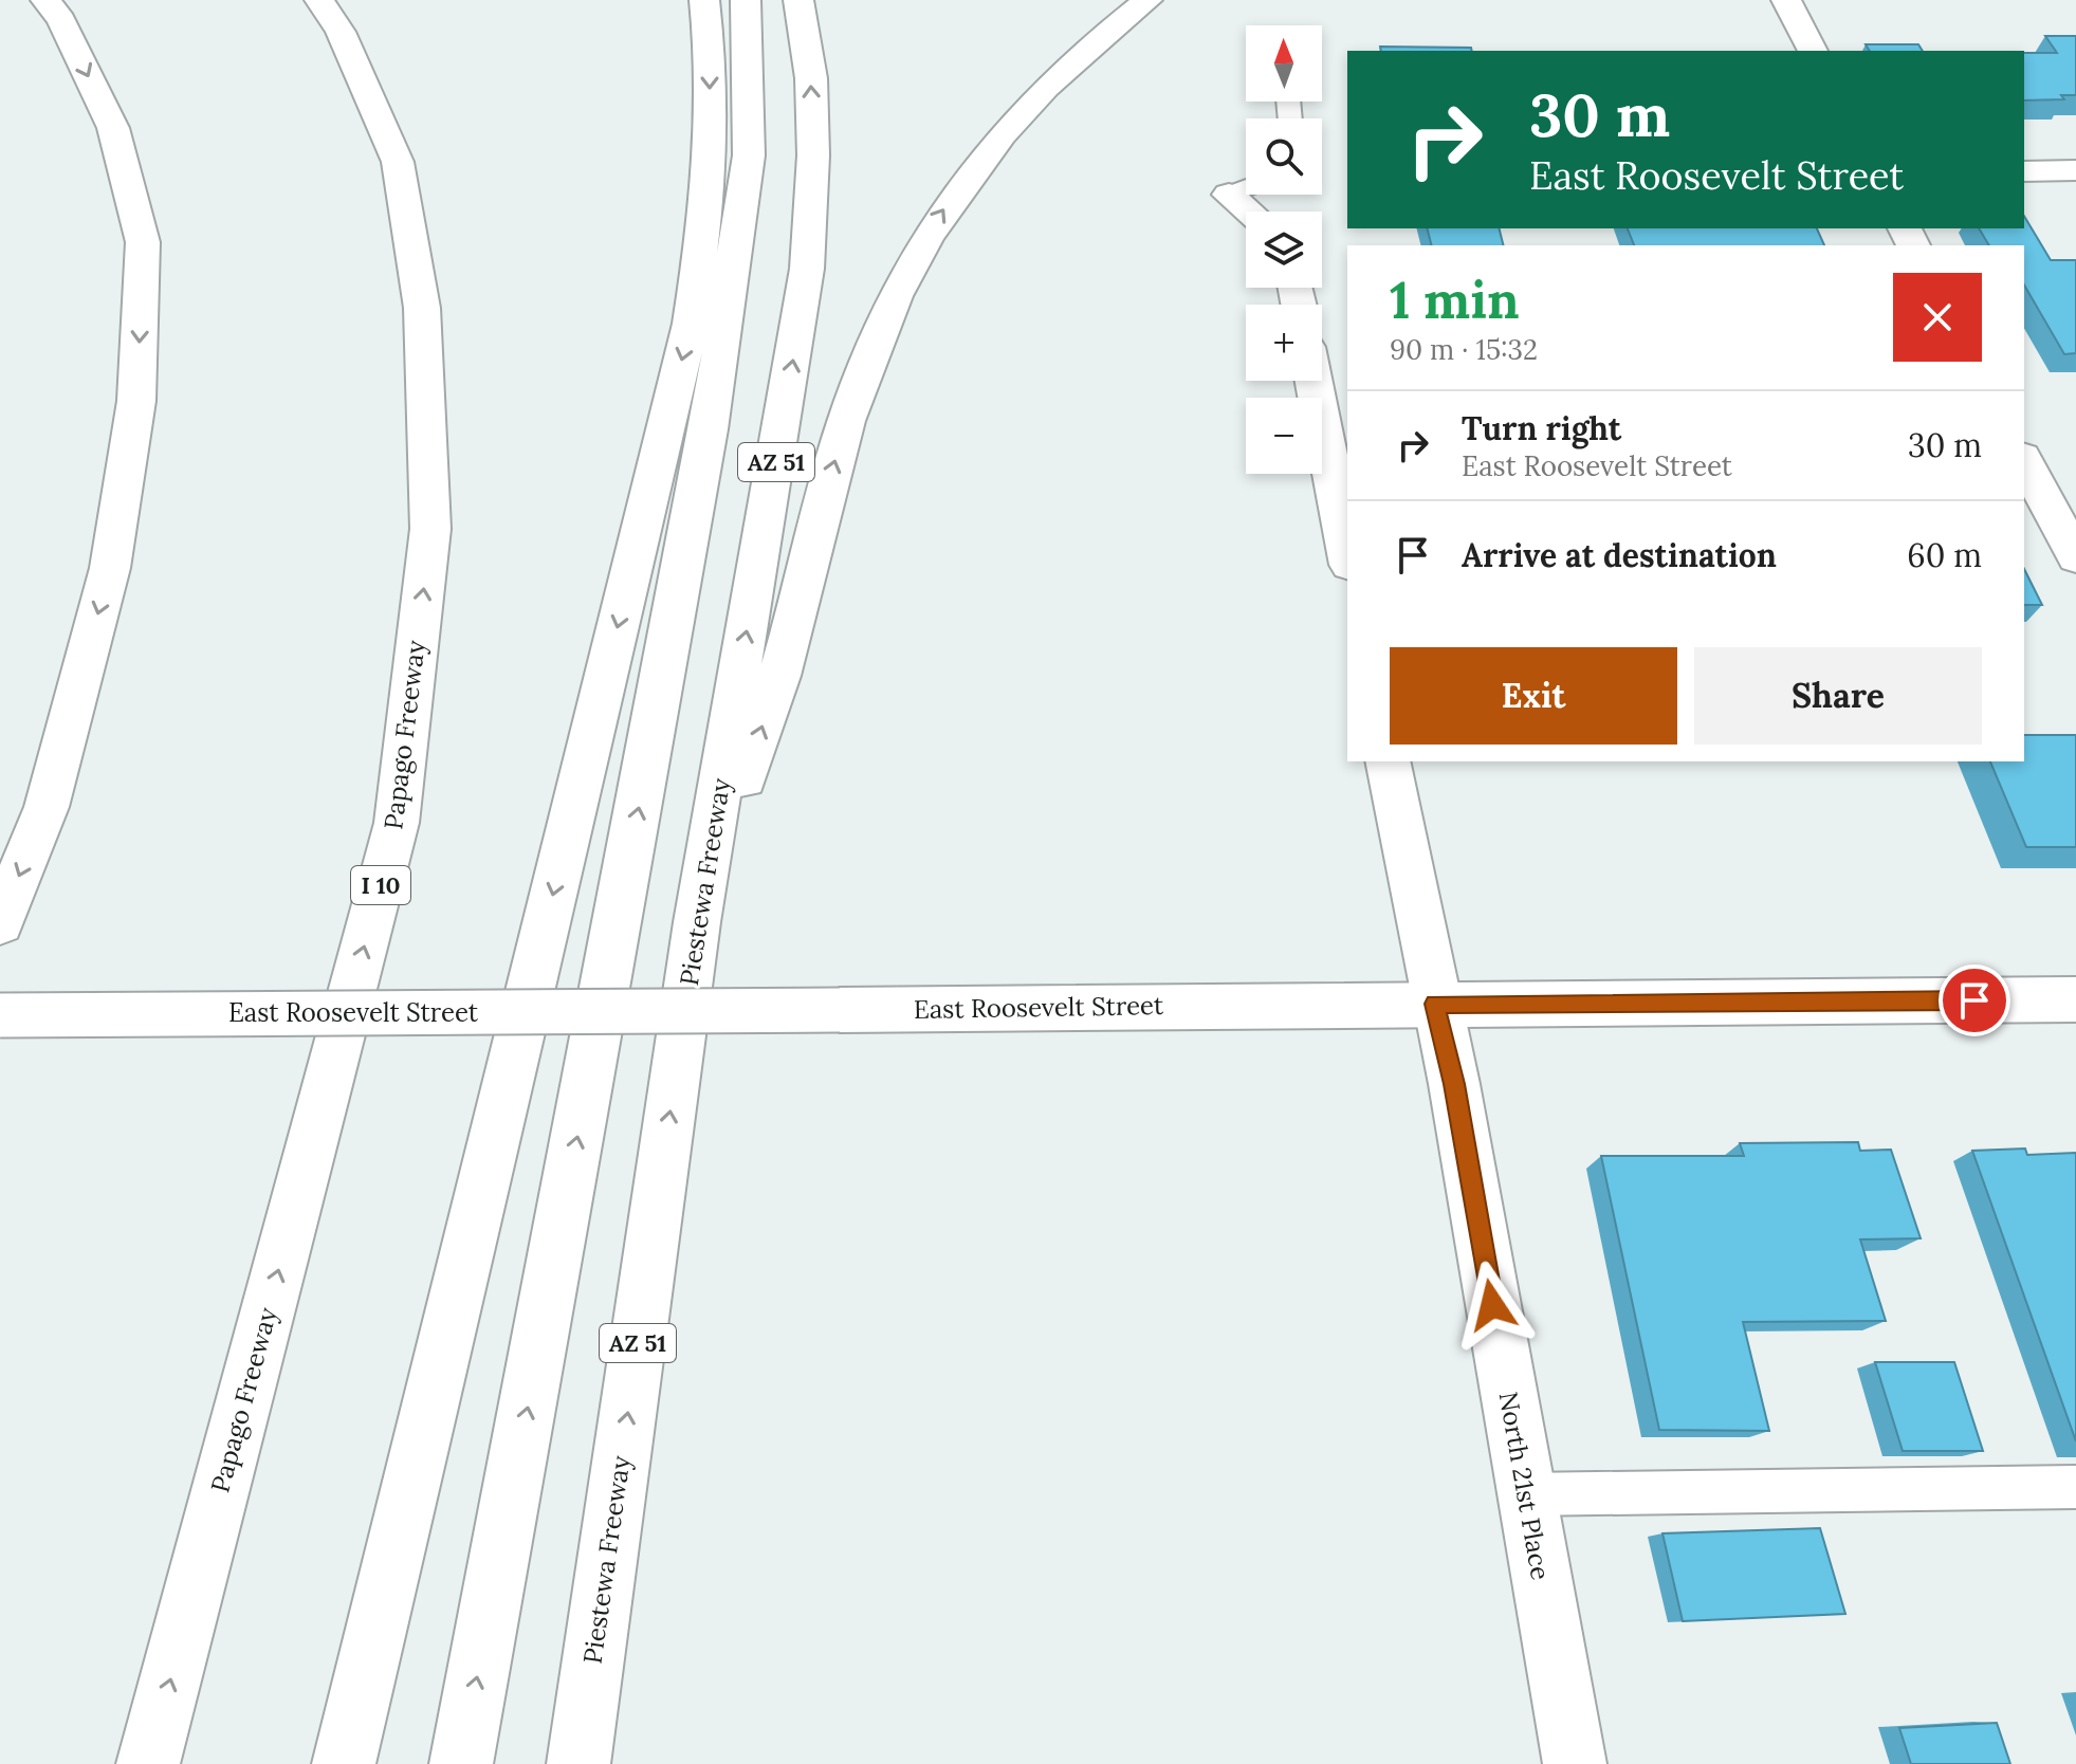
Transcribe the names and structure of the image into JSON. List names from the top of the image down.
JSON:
{
  "streets": {
    "main road": [
      "AZ 51",
      "Papago Freeway",
      "Piestewa Freeway",
      "I 10",
      "East Roosevelt Street",
      "North 21st Place"
    ]
  },
  "crossings": [
    ["East Roosevelt Street", "North 21st Place"]
  ],
  "north": "top",
  "page": {
    "map_buttons": ["+", "−"],
    "turn": ["30 m", "East Roosevelt Street"],
    "heading": ["1 min", "90 m · 15:32"],
    "list": [
      {
        "name": "Turn right",
        "note": "East Roosevelt Street",
        "value": "30 m"
      },
      {
        "name": "Arrive at destination",
        "value": "60 m"
      }
    ],
    "buttons": ["Exit", "Share"]
  }
}
